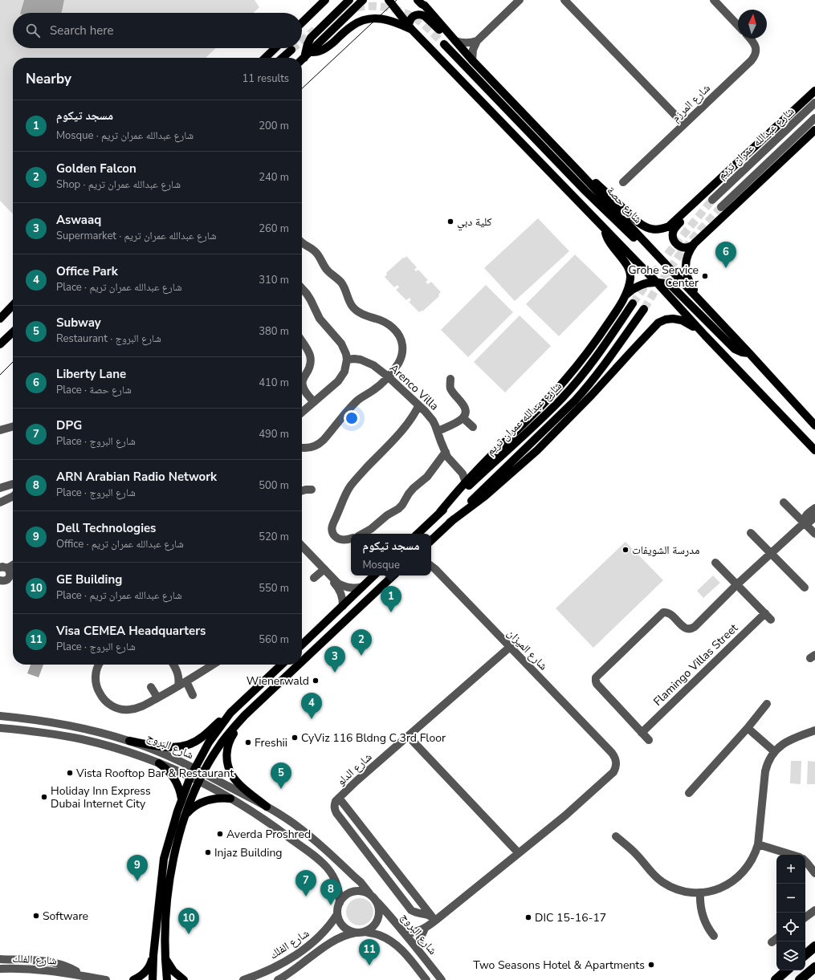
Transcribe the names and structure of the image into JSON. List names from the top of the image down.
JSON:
{
  "streets": {
    "main road": ["شارع عبدالله عمران تريم", "شارع حصة"],
    "street": [
      "شارع المرزم",
      "Arenco Villa",
      "شارع الميزان",
      "Flamingo Villas Street",
      "شارع البروج",
      "شارع الدلو",
      "شارع الفلك"
    ]
  },
  "crossings": [
    ["شارع الميزان", "شارع البروج"],
    ["شارع الميزان", "شارع الدلو"],
    ["شارع البروج", "شارع الفلك"]
  ],
  "places": [
    "كلية دبي",
    "Grohe Service Center",
    "مدرسة الشويفات",
    "Wienerwald",
    "CyViz 116 Bldng C 3rd Floor",
    "Freshii",
    "Vista Rooftop Bar & Restaurant",
    "Holiday Inn Express Dubai Internet City",
    "Averda Proshred",
    "Injaz Building",
    "Software",
    "DIC 15-16-17",
    "Two Seasons Hotel & Apartments"
  ],
  "north": "top",
  "page": {
    "search": "Search here",
    "heading": ["Nearby", "11 results"],
    "list": [
      {
        "mark": "1",
        "name": "مسجد تيكوم",
        "note": "Mosque · شارع عبدالله عمران تريم",
        "value": "200 m"
      },
      {
        "mark": "2",
        "name": "Golden Falcon",
        "note": "Shop · شارع عبدالله عمران تريم",
        "value": "240 m"
      },
      {
        "mark": "3",
        "name": "Aswaaq",
        "note": "Supermarket · شارع عبدالله عمران تريم",
        "value": "260 m"
      },
      {
        "mark": "4",
        "name": "Office Park",
        "note": "Place · شارع عبدالله عمران تريم",
        "value": "310 m"
      },
      {
        "mark": "5",
        "name": "Subway",
        "note": "Restaurant · شارع البروج",
        "value": "380 m"
      },
      {
        "mark": "6",
        "name": "Liberty Lane",
        "note": "Place · شارع حصة",
        "value": "410 m"
      },
      {
        "mark": "7",
        "name": "DPG",
        "note": "Place · شارع البروج",
        "value": "490 m"
      },
      {
        "mark": "8",
        "name": "ARN Arabian Radio Network",
        "note": "Place · شارع البروج",
        "value": "500 m"
      },
      {
        "mark": "9",
        "name": "Dell Technologies",
        "note": "Office · شارع عبدالله عمران تريم",
        "value": "520 m"
      },
      {
        "mark": "10",
        "name": "GE Building",
        "note": "Place · شارع عبدالله عمران تريم",
        "value": "550 m"
      },
      {
        "mark": "11",
        "name": "Visa CEMEA Headquarters",
        "note": "Place · شارع البروج",
        "value": "560 m"
      }
    ],
    "pins": [
      "6",
      "1",
      "2",
      "3",
      "4",
      "5",
      "9",
      "7",
      "8",
      "10",
      "11"
    ],
    "popup": ["مسجد تيكوم", "Mosque"],
    "map_buttons": ["+", "−"]
  }
}
